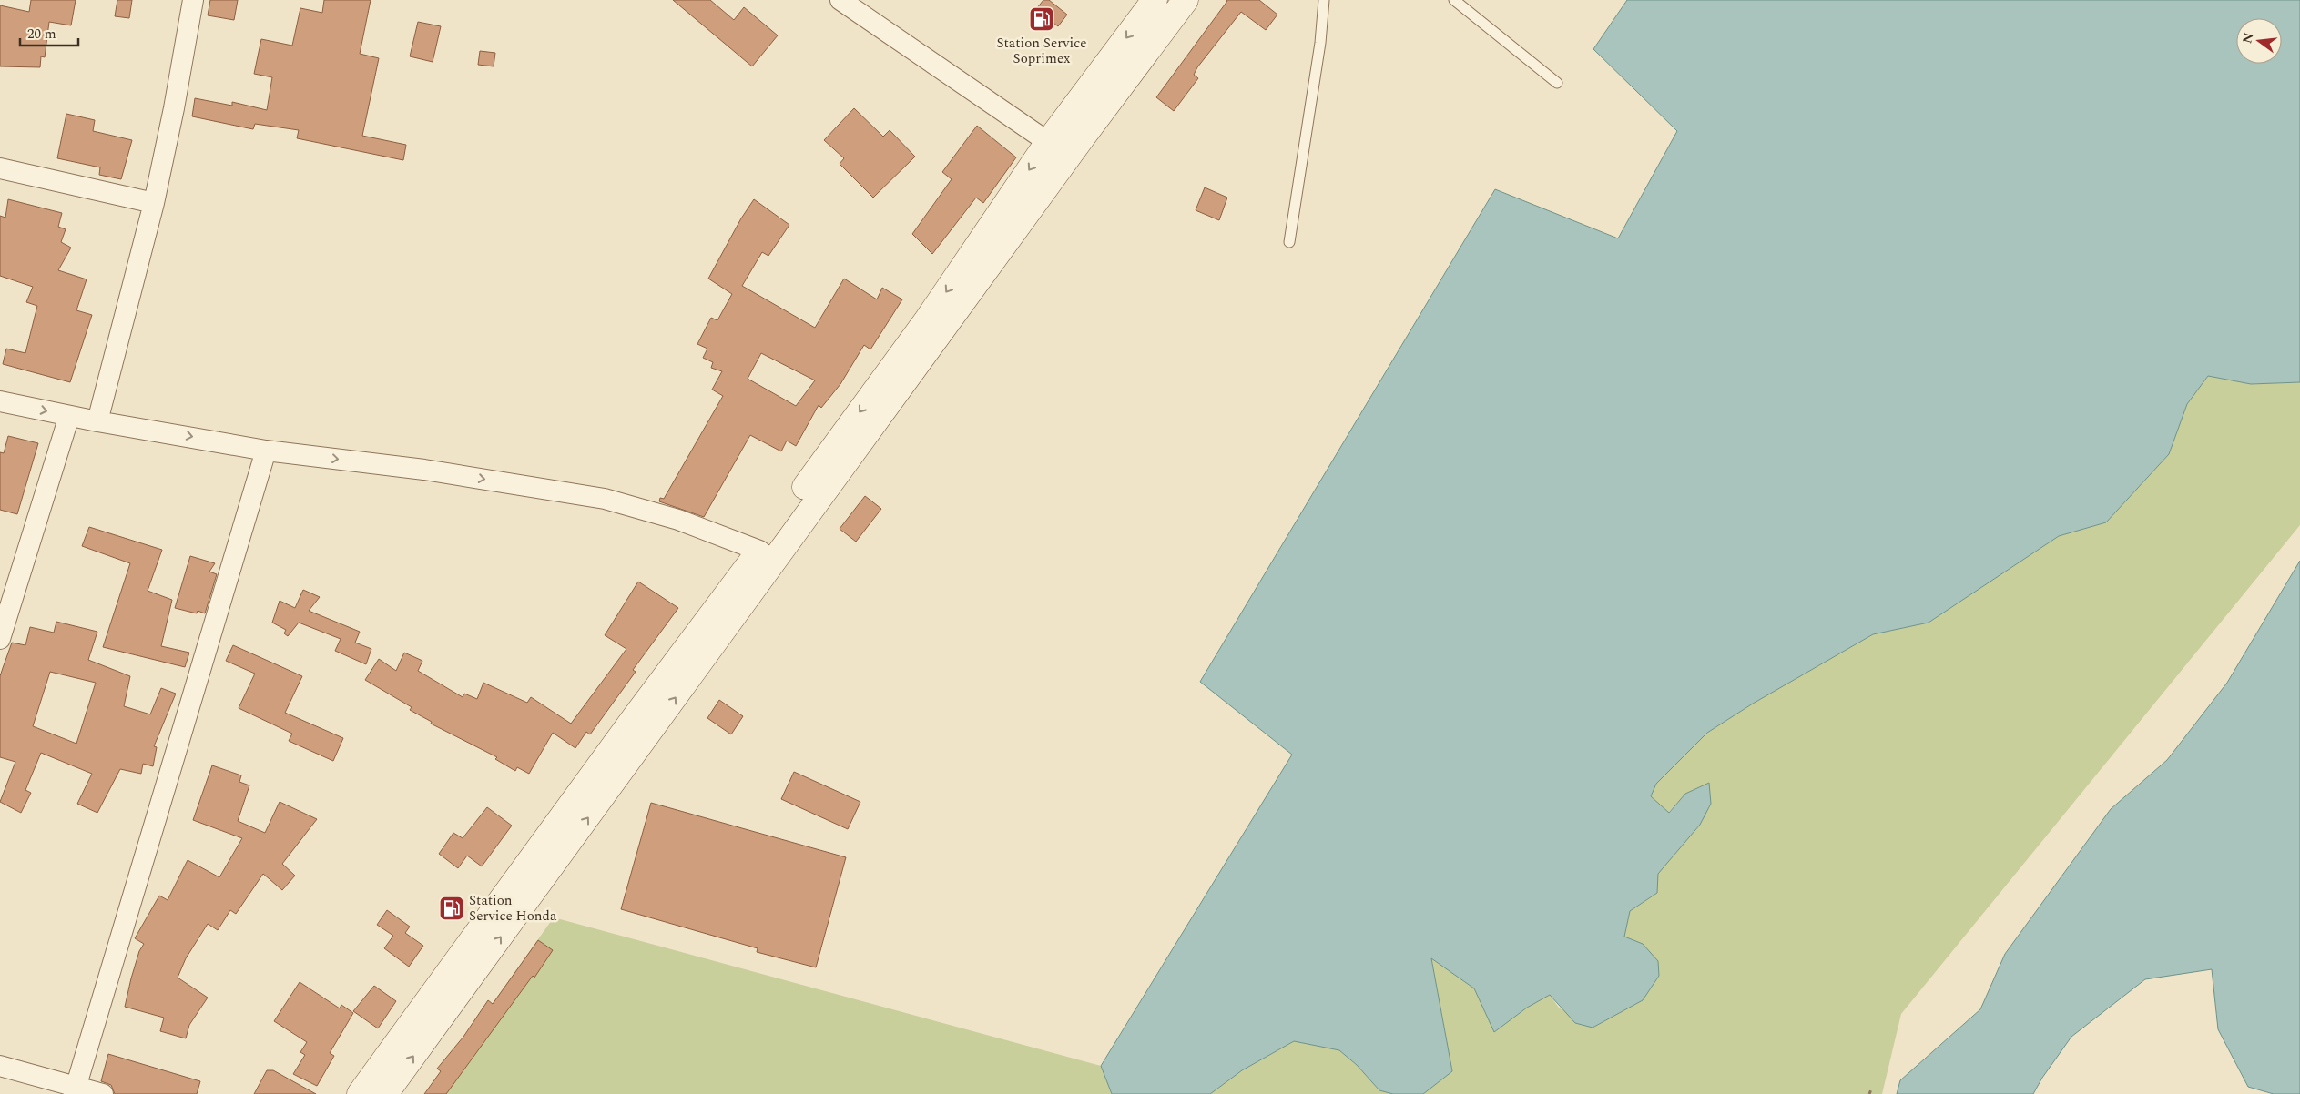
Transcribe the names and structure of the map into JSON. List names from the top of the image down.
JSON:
{
  "places": {
    "fuel station": ["Station Service Soprimex", "Station Service Honda"]
  },
  "scale_bar": "20 m",
  "north": "left"
}
